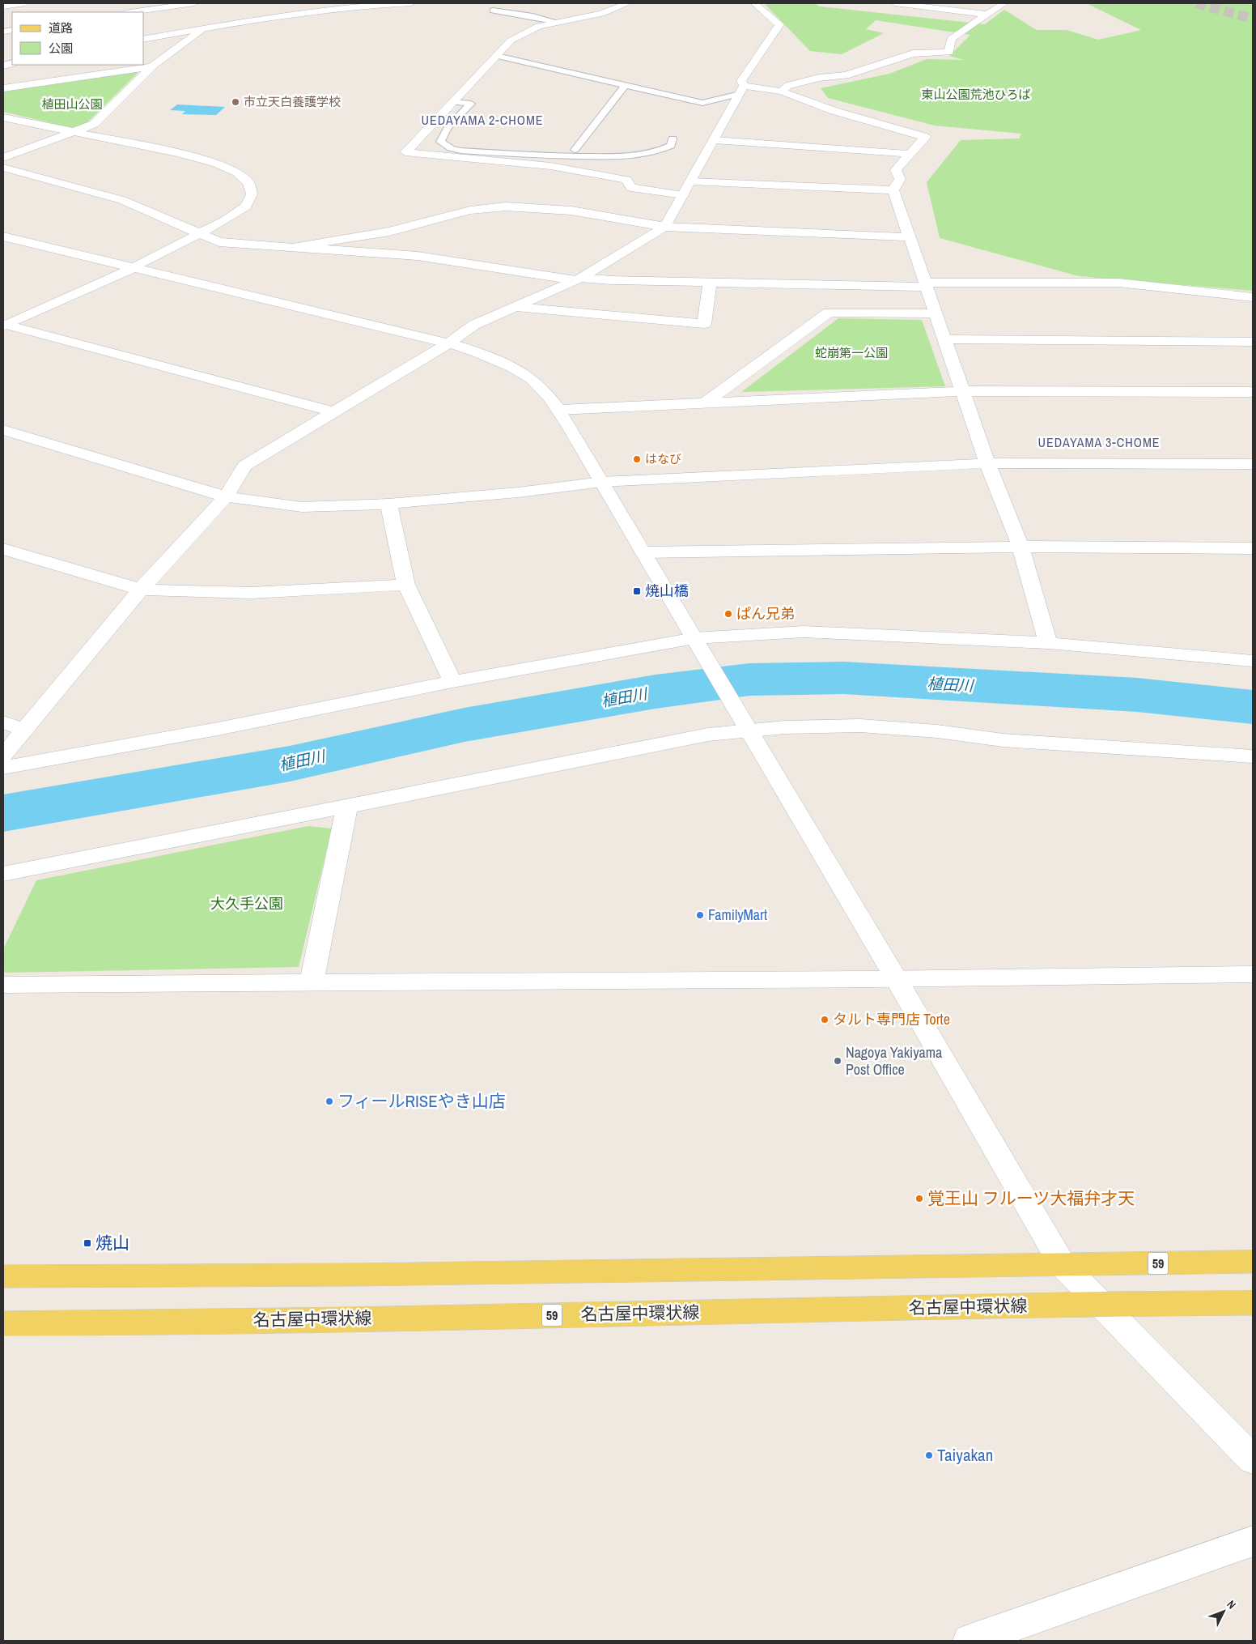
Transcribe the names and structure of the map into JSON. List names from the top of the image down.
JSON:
{
  "streets": {
    "main road": ["59", "名古屋中環状線"]
  },
  "districts": ["UEDAYAMA 2-CHOME", "UEDAYAMA 3-CHOME"],
  "water": ["植田川"],
  "parks": [
    "東山公園荒池ひろば",
    "植田山公園",
    "蛇崩第一公園",
    "大久手公園"
  ],
  "places": {
    "other": [
      "市立天白養護学校",
      "はなび",
      "ぱん兄弟",
      "FamilyMart",
      "タルト専門店 Torte",
      "Nagoya Yakiyama Post Office",
      "フィールRISEやき山店",
      "覚王山 フルーツ大福弁才天",
      "Taiyakan"
    ],
    "transit": ["焼山橋", "焼山"]
  },
  "legend": ["道路", "公園"],
  "north": "top right"
}
